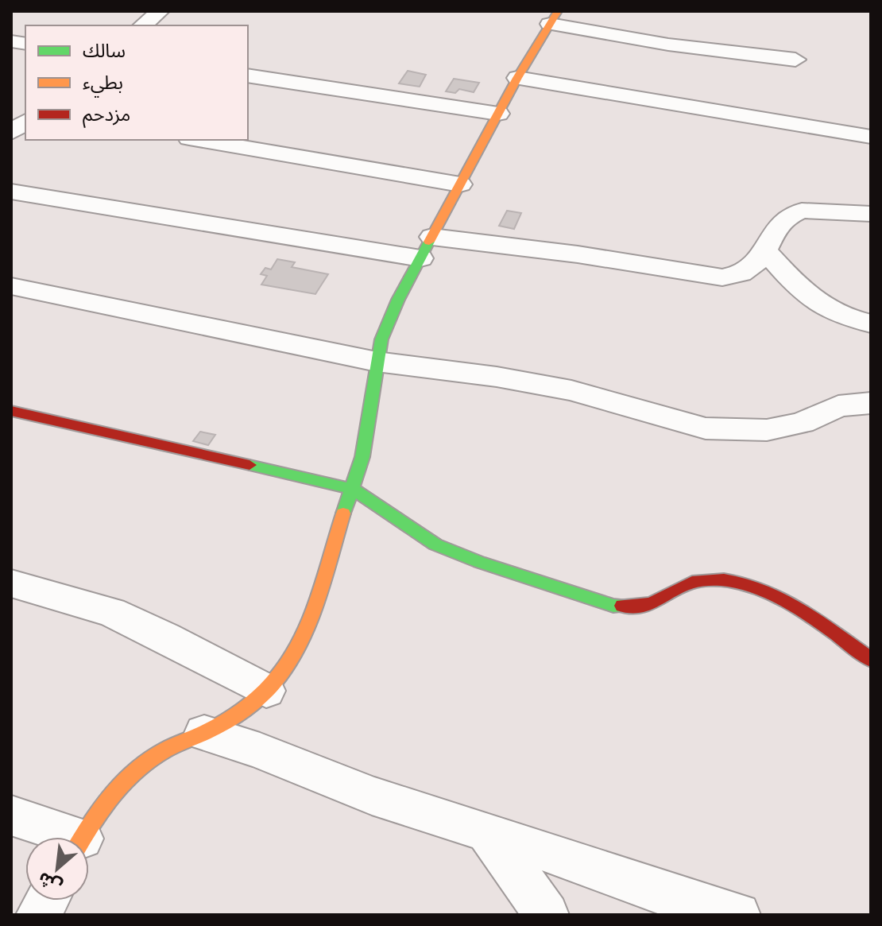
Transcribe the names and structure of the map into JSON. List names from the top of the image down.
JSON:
{
  "legend": ["سالك", "بطيء", "مزدحم"],
  "north": "bottom left"
}
